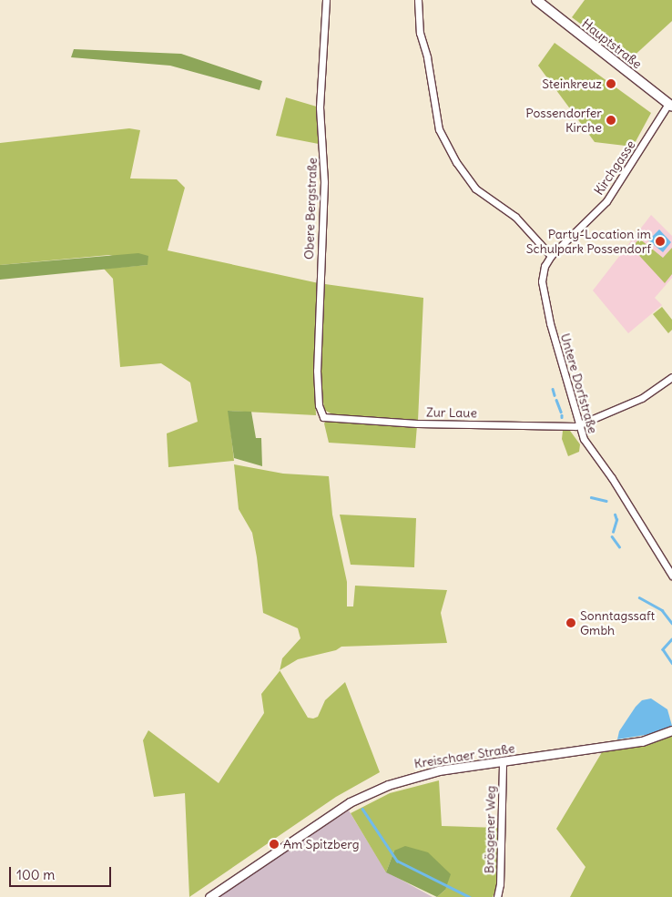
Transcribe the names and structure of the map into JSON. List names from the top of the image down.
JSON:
{
  "streets": {
    "main road": ["Hauptstraße", "Kreischaer Straße"],
    "street": [
      "Kirchgasse",
      "Obere Bergstraße",
      "Untere Dorfstraße",
      "Zur Laue",
      "Brösgener Weg"
    ]
  },
  "crossings": [
    ["Hauptstraße", "Kirchgasse"],
    ["Kirchgasse", "Untere Dorfstraße"],
    ["Obere Bergstraße", "Zur Laue"],
    ["Untere Dorfstraße", "Zur Laue"],
    ["Kreischaer Straße", "Brösgener Weg"]
  ],
  "places": [
    "Steinkreuz",
    "Possendorfer Kirche",
    "Party-Location im Schulpark Possendorf",
    "Sonntagssaft Gmbh",
    "Am Spitzberg"
  ],
  "scale_bar": "100 m"
}
